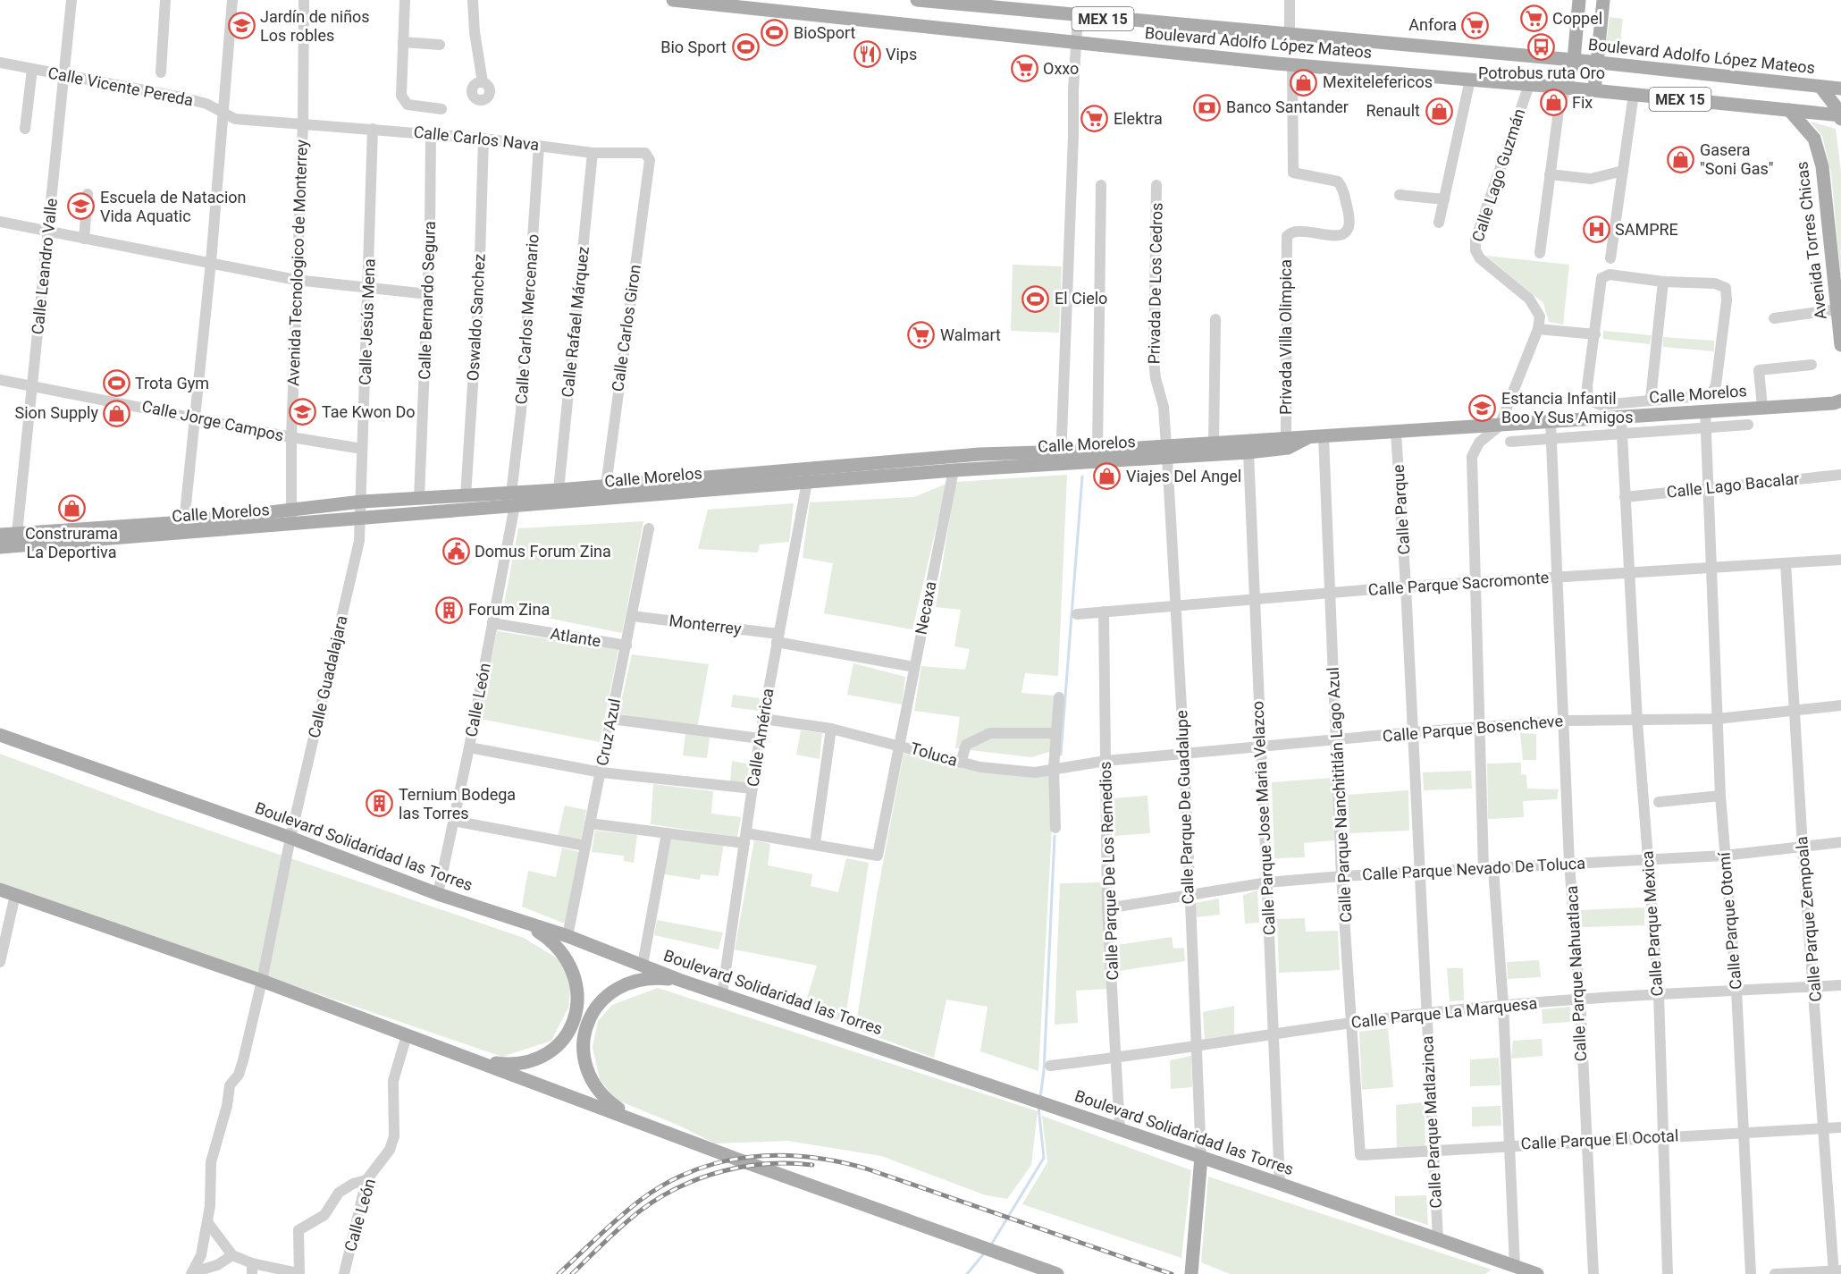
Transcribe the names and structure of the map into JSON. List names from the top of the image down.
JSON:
{
  "streets": {
    "main road": [
      "MEX 15",
      "Boulevard Adolfo López Mateos",
      "Avenida Torres Chicas",
      "Calle Morelos",
      "Boulevard Solidaridad las Torres"
    ],
    "street": [
      "Calle Vicente Pereda",
      "Calle Carlos Nava",
      "Calle Lago Guzmán",
      "Avenida Tecnologico de Monterrey",
      "Calle Leandro Valle",
      "Privada De Los Cedros",
      "Calle Bernardo Segura",
      "Oswaldo Sanchez",
      "Calle Carlos Mercenario",
      "Calle Jesús Mena",
      "Calle Rafael Márquez",
      "Calle Carlos Giron",
      "Privada Villa Olimpica",
      "Calle Jorge Campos",
      "Calle Lago Bacalar",
      "Calle Parque",
      "Calle Parque Sacromonte",
      "Necaxa",
      "Monterrey",
      "Atlante",
      "Calle Guadalajara",
      "Calle León",
      "Calle Parque Bosencheve",
      "Cruz Azul",
      "Calle América",
      "Toluca",
      "Calle Parque Nanchititlán Lago Azul",
      "Calle Parque De Guadalupe",
      "Calle Parque Jose Maria Velazco",
      "Calle Parque Nevado De Toluca",
      "Calle Parque De Los Remedios",
      "Calle Parque Zempoala",
      "Calle Parque Otomí",
      "Calle Parque Mexica",
      "Calle Parque Nahuatlaca",
      "Calle Parque La Marquesa",
      "Calle Parque Matlazinca",
      "Calle Parque El Ocotal"
    ]
  },
  "crossings": [
    ["Boulevard Adolfo López Mateos", "Calle Lago Guzmán"],
    ["Boulevard Adolfo López Mateos", "Avenida Torres Chicas"],
    ["Boulevard Adolfo López Mateos", "Privada Villa Olimpica"],
    ["Calle Vicente Pereda", "Calle Carlos Nava"],
    ["Calle Vicente Pereda", "Avenida Tecnologico de Monterrey"],
    ["Calle Vicente Pereda", "Calle Leandro Valle"],
    ["Calle Carlos Nava", "Avenida Tecnologico de Monterrey"],
    ["Calle Carlos Nava", "Calle Bernardo Segura"],
    ["Calle Carlos Nava", "Oswaldo Sanchez"],
    ["Calle Carlos Nava", "Calle Carlos Mercenario"],
    ["Calle Carlos Nava", "Calle Jesús Mena"],
    ["Calle Carlos Nava", "Calle Rafael Márquez"],
    ["Calle Carlos Nava", "Calle Carlos Giron"],
    ["Avenida Tecnologico de Monterrey", "Calle Morelos"],
    ["Avenida Tecnologico de Monterrey", "Calle Jorge Campos"],
    ["Calle Leandro Valle", "Calle Morelos"],
    ["Calle Leandro Valle", "Calle Jorge Campos"],
    ["Privada De Los Cedros", "Calle Morelos"],
    ["Privada De Los Cedros", "Calle Parque De Guadalupe"],
    ["Calle Bernardo Segura", "Calle Morelos"],
    ["Oswaldo Sanchez", "Calle Morelos"],
    ["Calle Carlos Mercenario", "Calle Morelos"],
    ["Calle Carlos Mercenario", "Calle León"],
    ["Calle Jesús Mena", "Calle Morelos"],
    ["Calle Jesús Mena", "Calle Jorge Campos"],
    ["Calle Jesús Mena", "Calle Guadalajara"],
    ["Calle Rafael Márquez", "Calle Morelos"],
    ["Calle Carlos Giron", "Calle Morelos"],
    ["Privada Villa Olimpica", "Calle Morelos"],
    ["Calle Morelos", "Calle Parque"],
    ["Calle Morelos", "Necaxa"],
    ["Calle Morelos", "Calle Guadalajara"],
    ["Calle Morelos", "Calle León"],
    ["Calle Morelos", "Calle América"],
    ["Calle Morelos", "Calle Parque Nanchititlán Lago Azul"],
    ["Calle Morelos", "Calle Parque De Guadalupe"],
    ["Calle Morelos", "Calle Parque Jose Maria Velazco"],
    ["Calle Morelos", "Calle Parque Otomí"],
    ["Calle Morelos", "Calle Parque Mexica"],
    ["Calle Morelos", "Calle Parque Nahuatlaca"],
    ["Calle Lago Bacalar", "Calle Parque Otomí"],
    ["Calle Lago Bacalar", "Calle Parque Mexica"],
    ["Calle Parque", "Calle Parque Sacromonte"],
    ["Calle Parque", "Calle Parque Matlazinca"],
    ["Calle Parque Sacromonte", "Calle Parque Nanchititlán Lago Azul"],
    ["Calle Parque Sacromonte", "Calle Parque De Guadalupe"],
    ["Calle Parque Sacromonte", "Calle Parque Jose Maria Velazco"],
    ["Calle Parque Sacromonte", "Calle Parque De Los Remedios"],
    ["Calle Parque Sacromonte", "Calle Parque Zempoala"],
    ["Calle Parque Sacromonte", "Calle Parque Otomí"],
    ["Calle Parque Sacromonte", "Calle Parque Mexica"],
    ["Calle Parque Sacromonte", "Calle Parque Nahuatlaca"],
    ["Calle Parque Sacromonte", "Calle Parque Matlazinca"],
    ["Necaxa", "Monterrey"],
    ["Necaxa", "Toluca"],
    ["Monterrey", "Cruz Azul"],
    ["Monterrey", "Calle América"],
    ["Atlante", "Calle León"],
    ["Atlante", "Cruz Azul"],
    ["Calle Guadalajara", "Boulevard Solidaridad las Torres"],
    ["Calle León", "Boulevard Solidaridad las Torres"],
    ["Calle Parque Bosencheve", "Toluca"],
    ["Calle Parque Bosencheve", "Calle Parque Nanchititlán Lago Azul"],
    ["Calle Parque Bosencheve", "Calle Parque De Guadalupe"],
    ["Calle Parque Bosencheve", "Calle Parque Jose Maria Velazco"],
    ["Calle Parque Bosencheve", "Calle Parque De Los Remedios"],
    ["Calle Parque Bosencheve", "Calle Parque Zempoala"],
    ["Calle Parque Bosencheve", "Calle Parque Otomí"],
    ["Calle Parque Bosencheve", "Calle Parque Mexica"],
    ["Calle Parque Bosencheve", "Calle Parque Nahuatlaca"],
    ["Calle Parque Bosencheve", "Calle Parque Matlazinca"],
    ["Cruz Azul", "Boulevard Solidaridad las Torres"],
    ["Calle América", "Toluca"],
    ["Calle América", "Boulevard Solidaridad las Torres"],
    ["Toluca", "Calle Parque De Los Remedios"],
    ["Calle Parque Nanchititlán Lago Azul", "Calle Parque Nevado De Toluca"],
    ["Calle Parque Nanchititlán Lago Azul", "Calle Parque La Marquesa"],
    ["Calle Parque Nanchititlán Lago Azul", "Calle Parque El Ocotal"],
    ["Calle Parque De Guadalupe", "Boulevard Solidaridad las Torres"],
    ["Calle Parque De Guadalupe", "Calle Parque Nevado De Toluca"],
    ["Calle Parque De Guadalupe", "Calle Parque La Marquesa"],
    ["Calle Parque Jose Maria Velazco", "Boulevard Solidaridad las Torres"],
    ["Calle Parque Jose Maria Velazco", "Calle Parque Nevado De Toluca"],
    ["Calle Parque Jose Maria Velazco", "Calle Parque La Marquesa"],
    ["Boulevard Solidaridad las Torres", "Calle Parque De Los Remedios"],
    ["Boulevard Solidaridad las Torres", "Calle Parque Matlazinca"],
    ["Calle Parque Nevado De Toluca", "Calle Parque De Los Remedios"],
    ["Calle Parque Nevado De Toluca", "Calle Parque Zempoala"],
    ["Calle Parque Nevado De Toluca", "Calle Parque Otomí"],
    ["Calle Parque Nevado De Toluca", "Calle Parque Mexica"],
    ["Calle Parque Nevado De Toluca", "Calle Parque Nahuatlaca"],
    ["Calle Parque Nevado De Toluca", "Calle Parque Matlazinca"],
    ["Calle Parque De Los Remedios", "Calle Parque La Marquesa"],
    ["Calle Parque Zempoala", "Calle Parque La Marquesa"],
    ["Calle Parque Zempoala", "Calle Parque El Ocotal"],
    ["Calle Parque Otomí", "Calle Parque La Marquesa"],
    ["Calle Parque Otomí", "Calle Parque El Ocotal"],
    ["Calle Parque Mexica", "Calle Parque La Marquesa"],
    ["Calle Parque Mexica", "Calle Parque El Ocotal"],
    ["Calle Parque Nahuatlaca", "Calle Parque La Marquesa"],
    ["Calle Parque Nahuatlaca", "Calle Parque El Ocotal"],
    ["Calle Parque La Marquesa", "Calle Parque Matlazinca"],
    ["Calle Parque Matlazinca", "Calle Parque El Ocotal"]
  ],
  "places": {
    "supermarket": [
      "Coppel",
      "Anfora",
      "Oxxo",
      "Elektra",
      "Walmart"
    ],
    "school or university": [
      "Jardín de niños Los robles",
      "Escuela de Natacion Vida Aquatic",
      "Estancia Infantil Boo Y Sus Amigos",
      "Tae Kwon Do"
    ],
    "sports": [
      "BioSport",
      "Bio Sport",
      "El Cielo",
      "Trota Gym"
    ],
    "bus stop": ["Potrobus ruta Oro"],
    "restaurant": ["Vips"],
    "shop": [
      "Mexitelefericos",
      "Fix",
      "Renault",
      "Gasera \"Soni Gas\"",
      "Sion Supply",
      "Viajes Del Angel",
      "Construrama La Deportiva"
    ],
    "bank": ["Banco Santander"],
    "hospital": ["SAMPRE"],
    "public building": ["Domus Forum Zina"],
    "building": ["Forum Zina", "Ternium Bodega las Torres"]
  }
}
